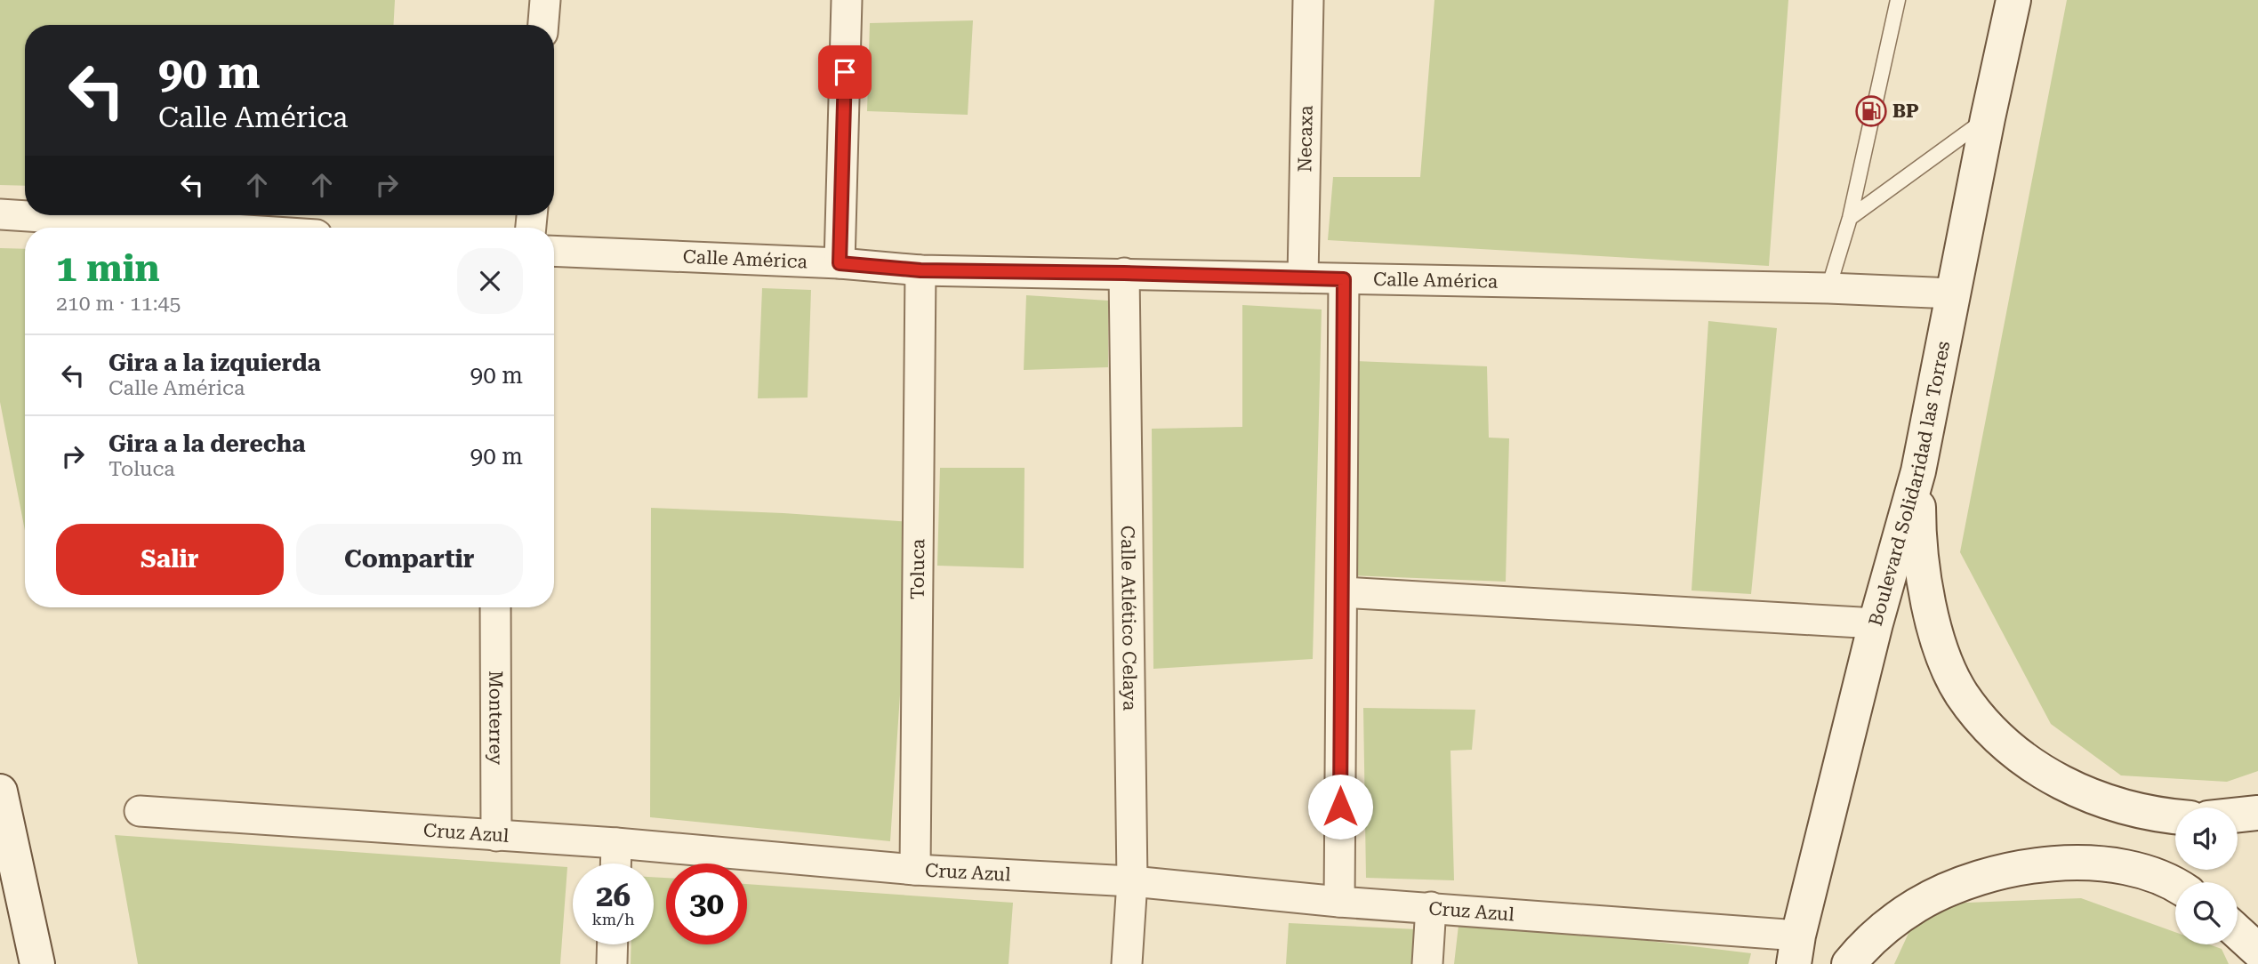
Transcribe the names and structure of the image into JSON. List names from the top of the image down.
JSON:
{
  "streets": {
    "main road": ["Boulevard Solidaridad las Torres"],
    "street": [
      "Necaxa",
      "Calle América",
      "Toluca",
      "Calle Atlético Celaya",
      "Monterrey",
      "Cruz Azul"
    ]
  },
  "crossings": [
    ["Necaxa", "Calle América"],
    ["Calle América", "Boulevard Solidaridad las Torres"],
    ["Calle América", "Toluca"],
    ["Calle América", "Calle Atlético Celaya"],
    ["Boulevard Solidaridad las Torres", "Cruz Azul"],
    ["Toluca", "Cruz Azul"],
    ["Calle Atlético Celaya", "Cruz Azul"],
    ["Monterrey", "Cruz Azul"]
  ],
  "places": {
    "fuel station": ["BP"]
  },
  "page": {
    "turn": ["90 m", "Calle América"],
    "heading": ["1 min", "210 m · 11:45"],
    "list": [
      {
        "name": "Gira a la izquierda",
        "note": "Calle América",
        "value": "90 m"
      },
      {
        "name": "Gira a la derecha",
        "note": "Toluca",
        "value": "90 m"
      }
    ],
    "buttons": ["Salir", "Compartir"],
    "speed": "26 km/h",
    "limit": "30"
  }
}
